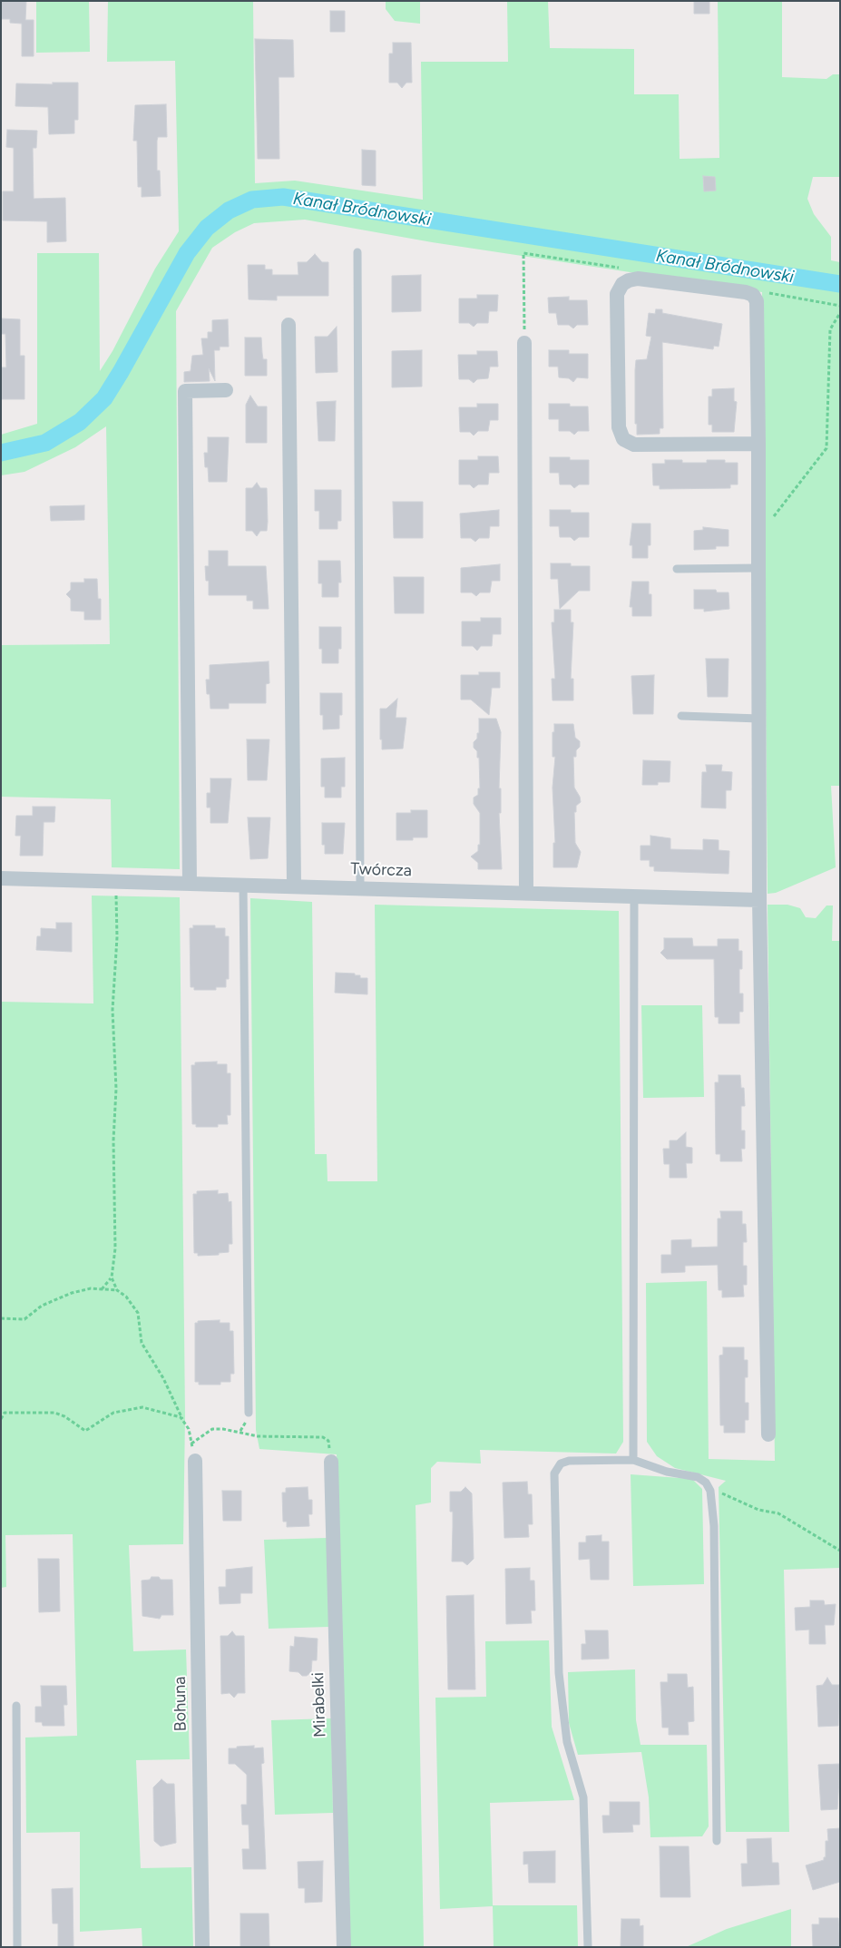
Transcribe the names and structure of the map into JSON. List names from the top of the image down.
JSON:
{
  "streets": {
    "street": ["Twórcza", "Bohuna", "Mirabelki"]
  },
  "water": ["Kanał Bródnowski"]
}
